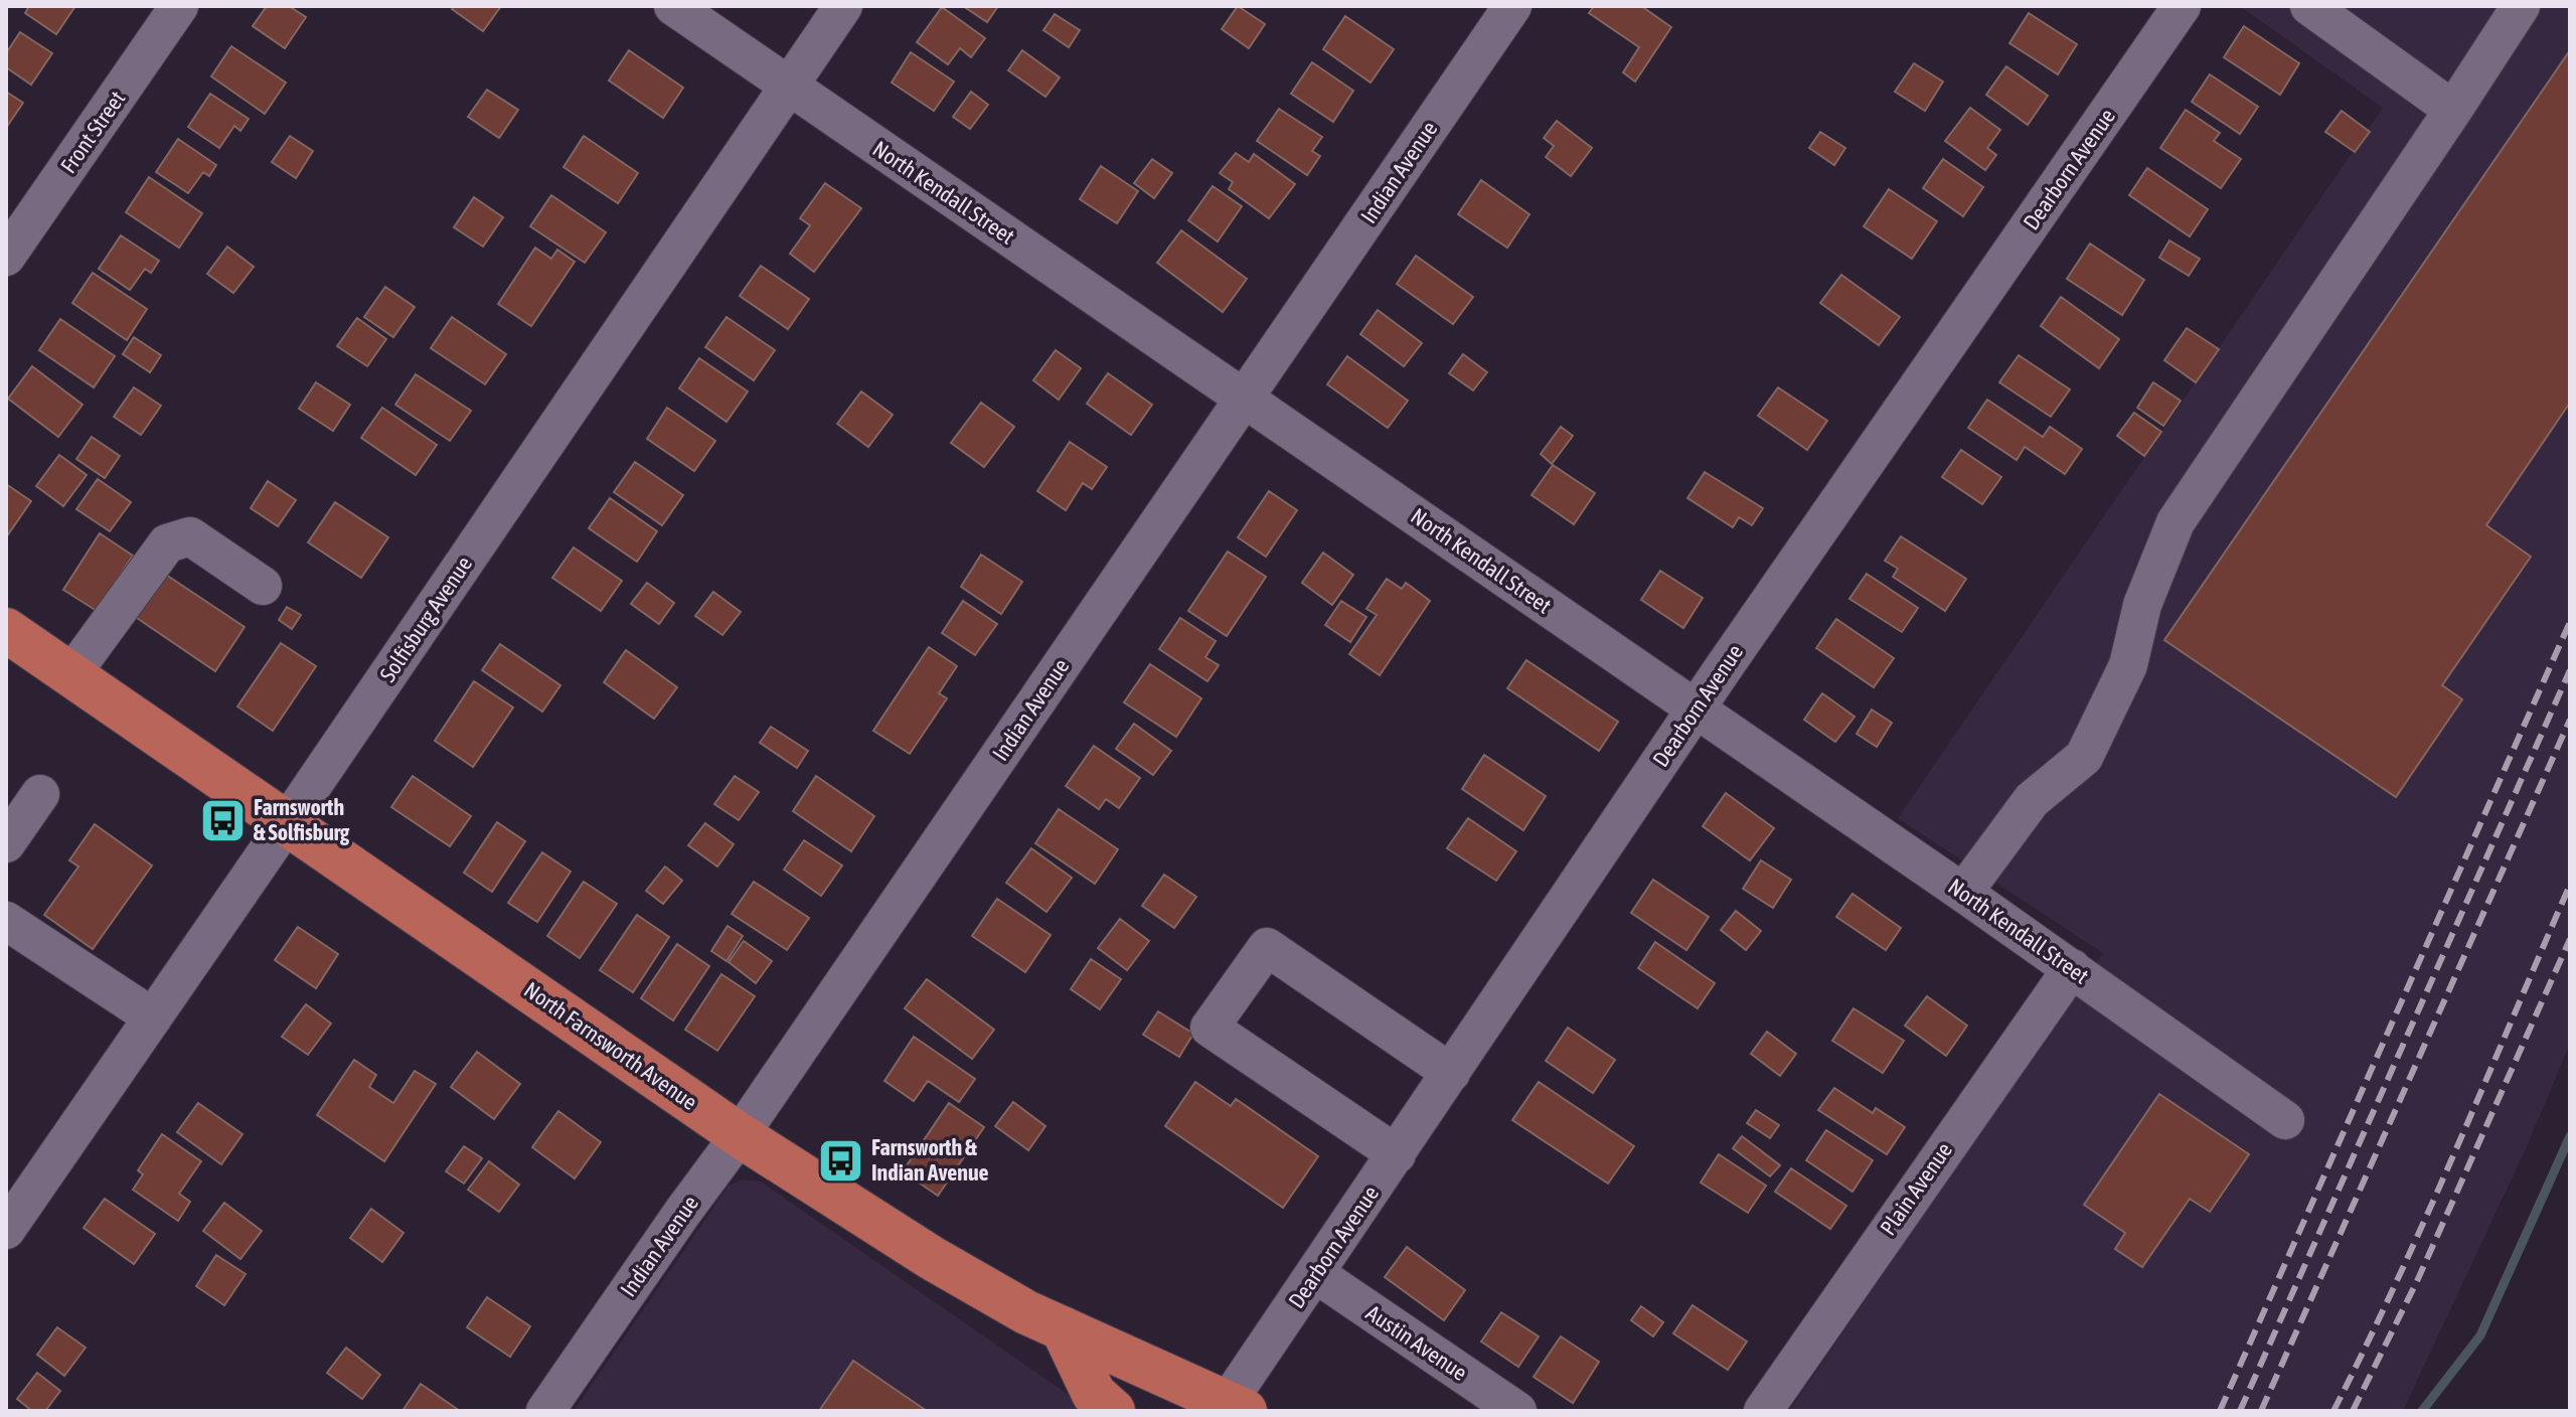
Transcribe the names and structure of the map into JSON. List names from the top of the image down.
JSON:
{
  "streets": {
    "main road": ["North Farnsworth Avenue"],
    "street": [
      "Front Street",
      "Dearborn Avenue",
      "Indian Avenue",
      "North Kendall Street",
      "Solfisburg Avenue",
      "Plain Avenue",
      "Austin Avenue"
    ]
  },
  "crossings": [
    ["Dearborn Avenue", "North Kendall Street"],
    ["Dearborn Avenue", "North Farnsworth Avenue"],
    ["Dearborn Avenue", "Austin Avenue"],
    ["Indian Avenue", "North Kendall Street"],
    ["Indian Avenue", "North Farnsworth Avenue"],
    ["North Kendall Street", "Solfisburg Avenue"],
    ["North Kendall Street", "Plain Avenue"],
    ["Solfisburg Avenue", "North Farnsworth Avenue"]
  ],
  "places": {
    "bus stop": ["Farnsworth & Solfisburg", "Farnsworth & Indian Avenue"]
  }
}
